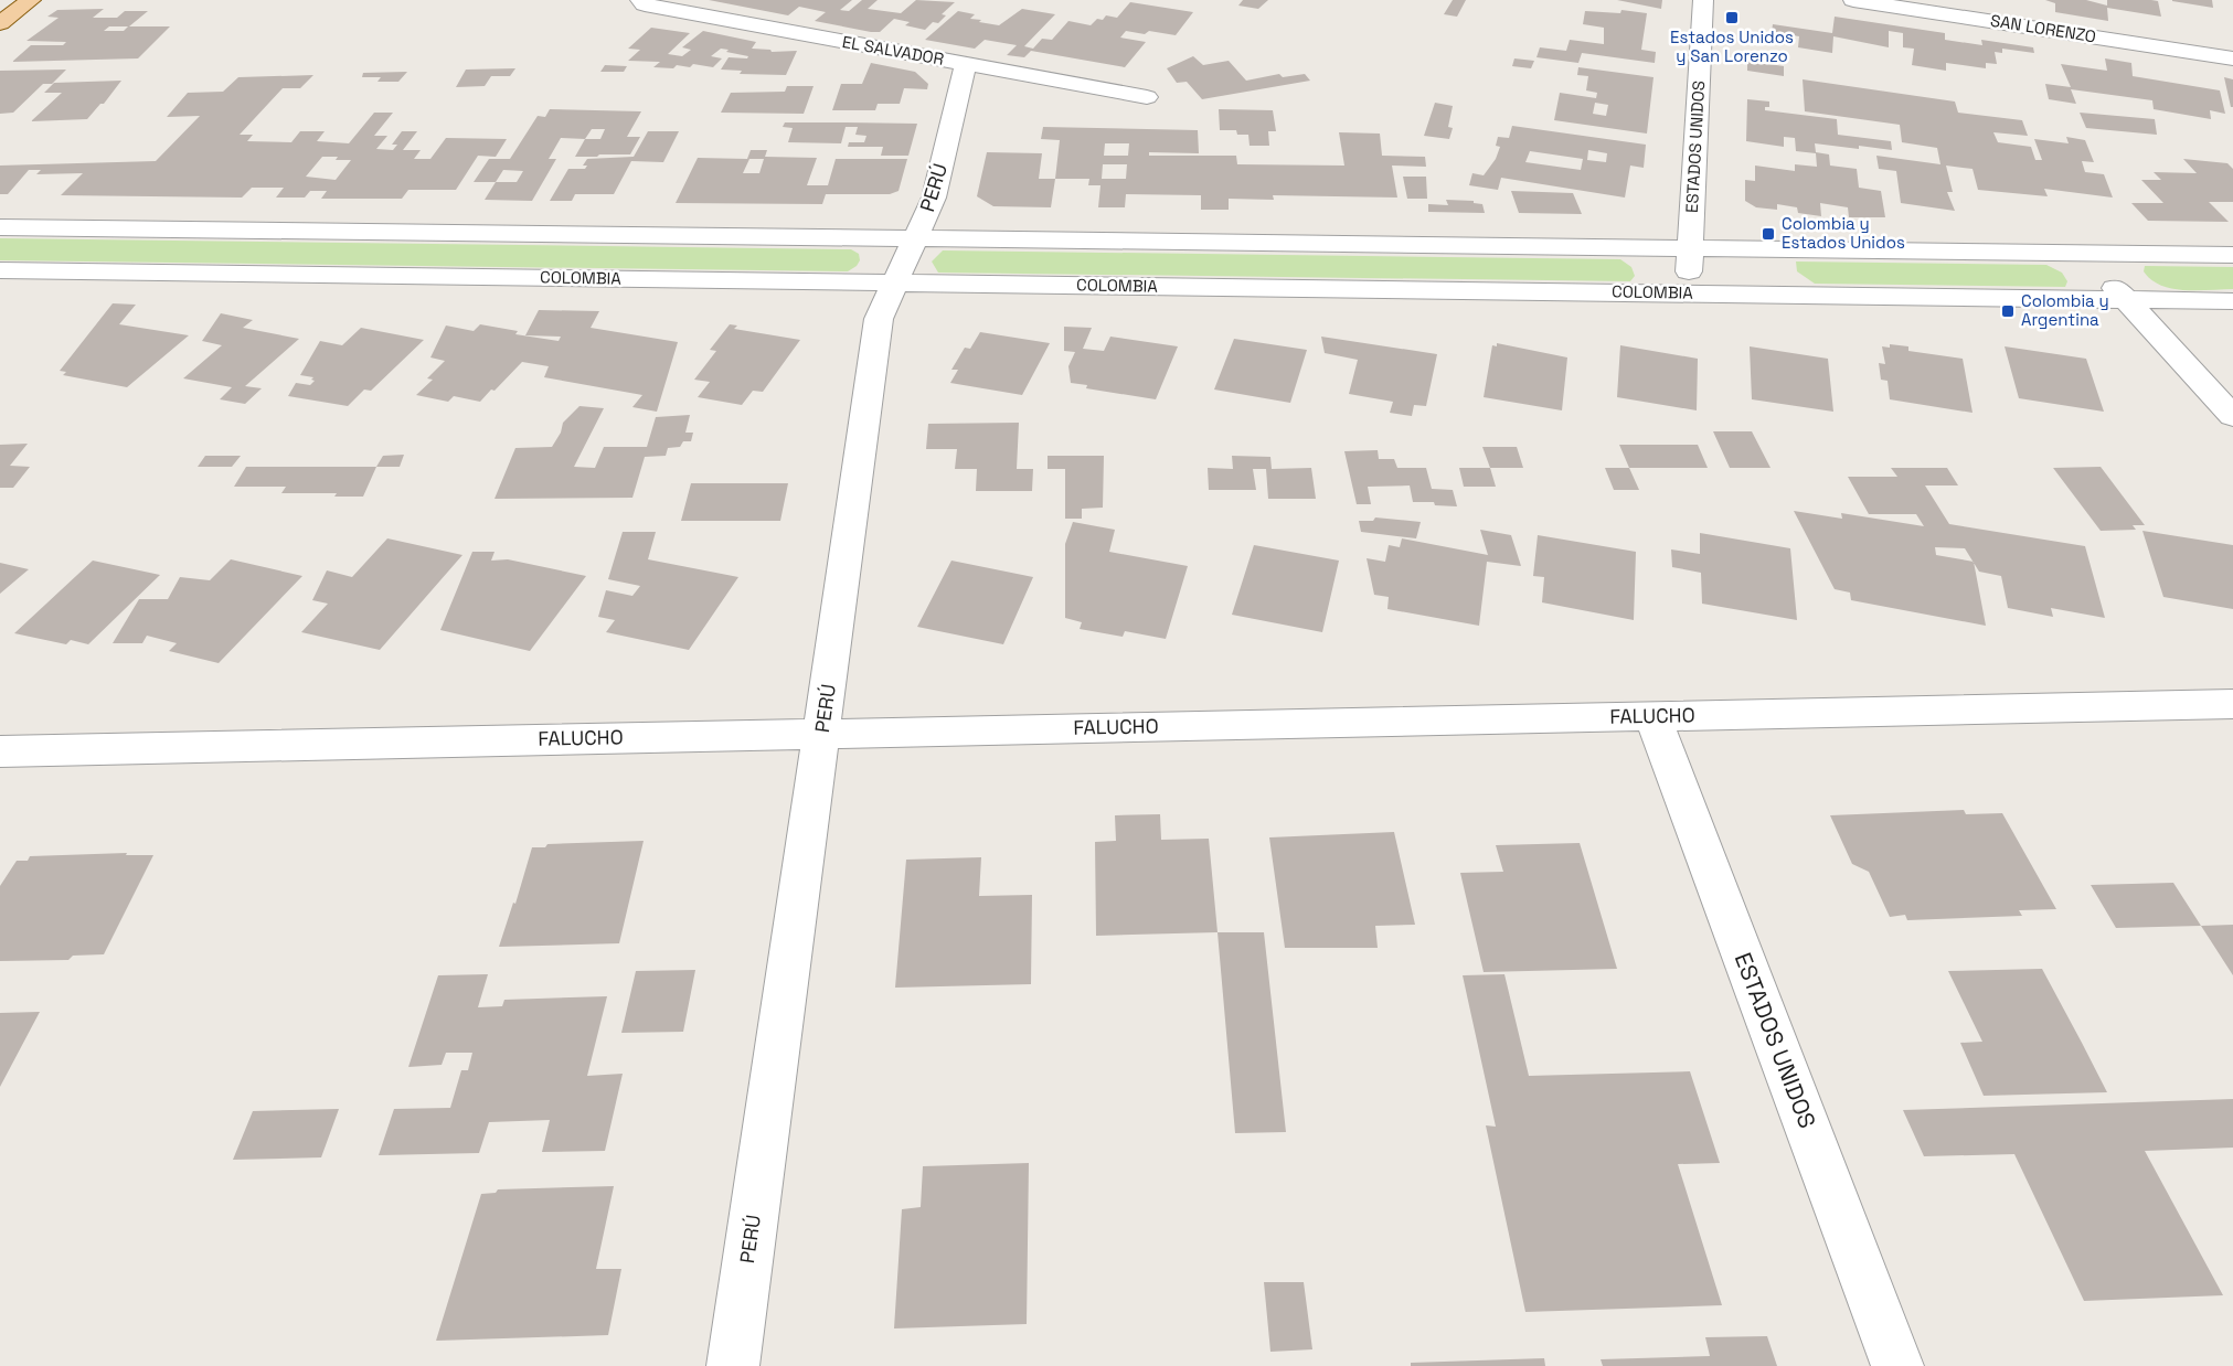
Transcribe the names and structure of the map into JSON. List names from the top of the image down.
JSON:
{
  "streets": {
    "street": [
      "SAN LORENZO",
      "EL SALVADOR",
      "ESTADOS UNIDOS",
      "PERÚ",
      "COLOMBIA",
      "FALUCHO"
    ]
  },
  "crossings": [
    ["EL SALVADOR", "PERÚ"],
    ["ESTADOS UNIDOS", "COLOMBIA"],
    ["ESTADOS UNIDOS", "FALUCHO"],
    ["PERÚ", "COLOMBIA"],
    ["PERÚ", "FALUCHO"]
  ],
  "places": {
    "transit": ["Estados Unidos y San Lorenzo", "Colombia y Estados Unidos", "Colombia y Argentina"]
  }
}
